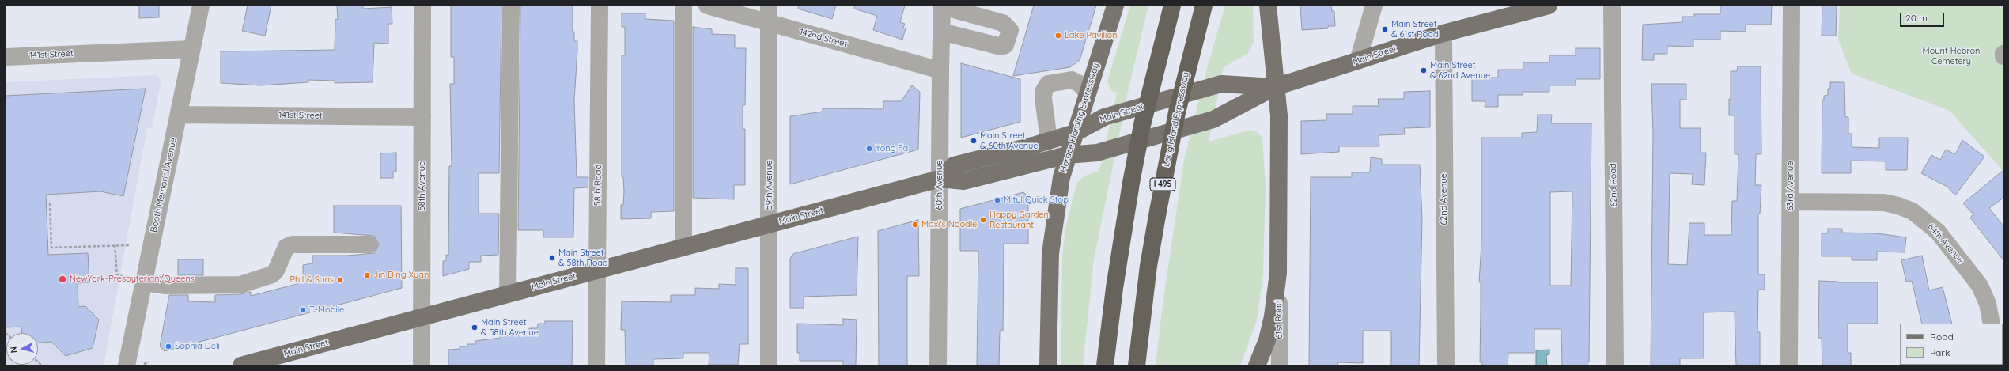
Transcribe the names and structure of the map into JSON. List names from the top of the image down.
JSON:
{
  "streets": {
    "highway": ["Long Island Expressway", "I 495"],
    "main road": ["Main Street", "Horace Harding Expressway"],
    "street": [
      "142nd Street",
      "141st Street",
      "Booth Memorial Avenue",
      "58th Road",
      "59th Avenue",
      "60th Avenue",
      "62nd Road",
      "58th Avenue",
      "63rd Avenue",
      "62nd Avenue",
      "64th Avenue",
      "61st Road"
    ]
  },
  "crossings": [
    ["142nd Street", "59th Avenue"],
    ["142nd Street", "60th Avenue"],
    ["141st Street", "Booth Memorial Avenue"],
    ["141st Street", "58th Avenue"],
    ["Main Street", "Horace Harding Expressway"],
    ["Main Street", "58th Road"],
    ["Main Street", "59th Avenue"],
    ["Main Street", "60th Avenue"],
    ["Main Street", "58th Avenue"],
    ["Main Street", "62nd Avenue"],
    ["63rd Avenue", "64th Avenue"]
  ],
  "parks": ["Mount Hebron Cemetery"],
  "places": [
    "Main Street & 61st Road",
    "Lake Pavilion",
    "Main Street & 62nd Avenue",
    "Main Street & 60th Avenue",
    "Yong Fa",
    "Mitul Quick Stop",
    "Happy Garden Restaurant",
    "Maxi's Noodle",
    "Main Street & 58th Road",
    "Jin Ding Xuan",
    "NewYork-Presbyterian/Queens",
    "Phil & Sons",
    "T-Mobile",
    "Main Street & 58th Avenue",
    "Sophia Deli"
  ],
  "legend": ["Road", "Park"],
  "scale_bar": "20 m",
  "north": "left"
}
